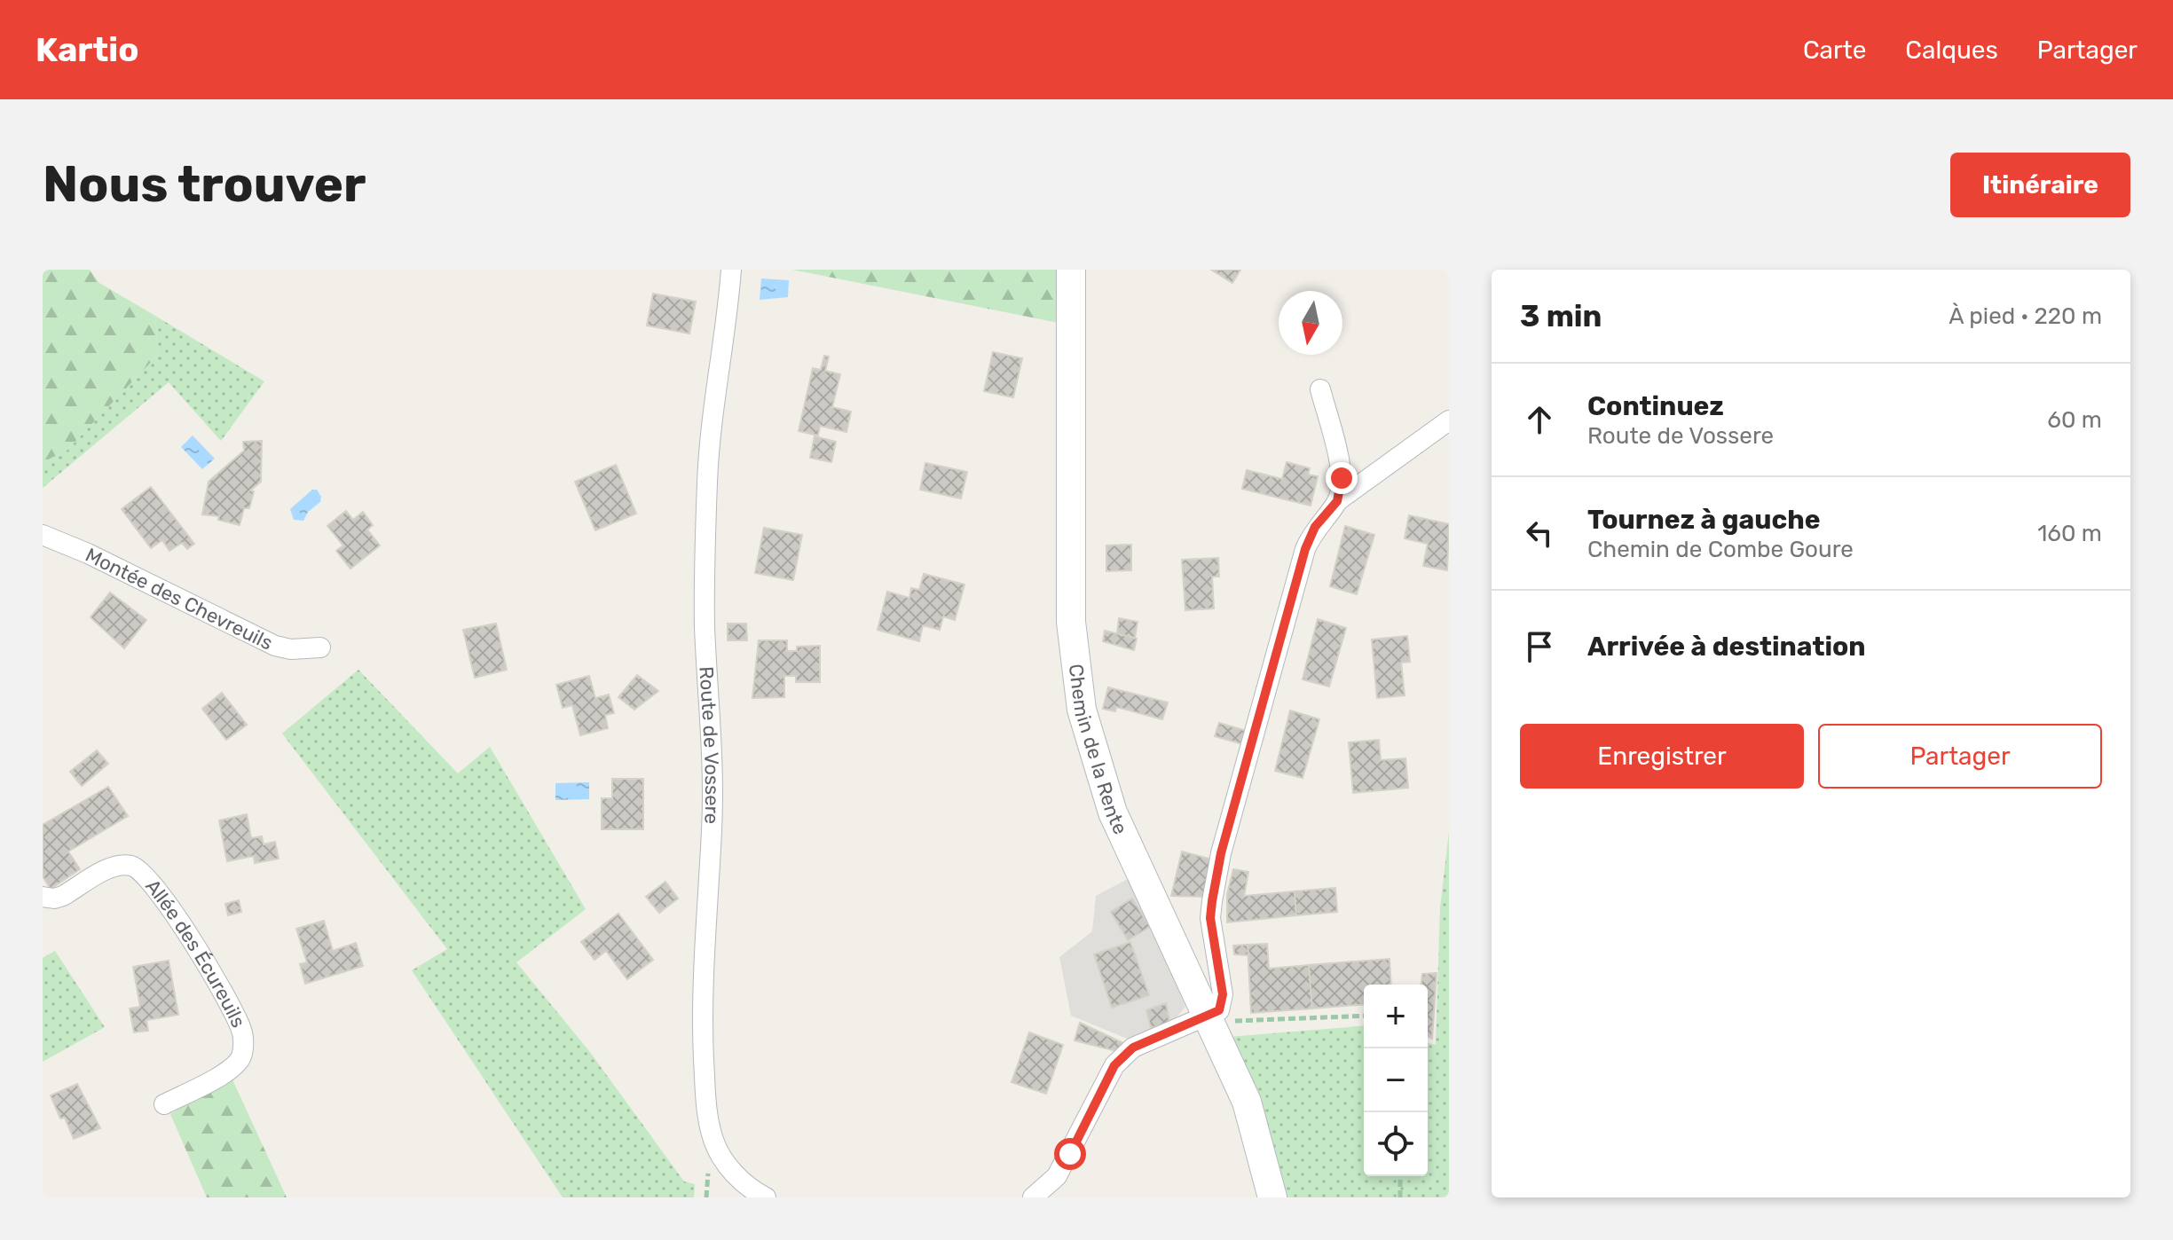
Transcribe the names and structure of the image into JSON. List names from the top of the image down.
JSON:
{
  "streets": {
    "street": [
      "Montée des Chevreuils",
      "Route de Vossere",
      "Chemin de la Rente",
      "Allée des Écureuils"
    ]
  },
  "north": "bottom",
  "page": {
    "header": "Kartio",
    "nav": ["Carte", "Calques", "Partager"],
    "buttons": [
      "Itinéraire",
      ["Enregistrer", "Partager"]
    ],
    "title": "Nous trouver",
    "heading": ["3 min", "À pied · 220 m"],
    "list": [
      ["Continuez", "Route de Vossere", "60 m"],
      ["Tournez à gauche", "Chemin de Combe Goure", "160 m"],
      "Arrivée à destination"
    ],
    "map_buttons": ["+", "−"]
  }
}
